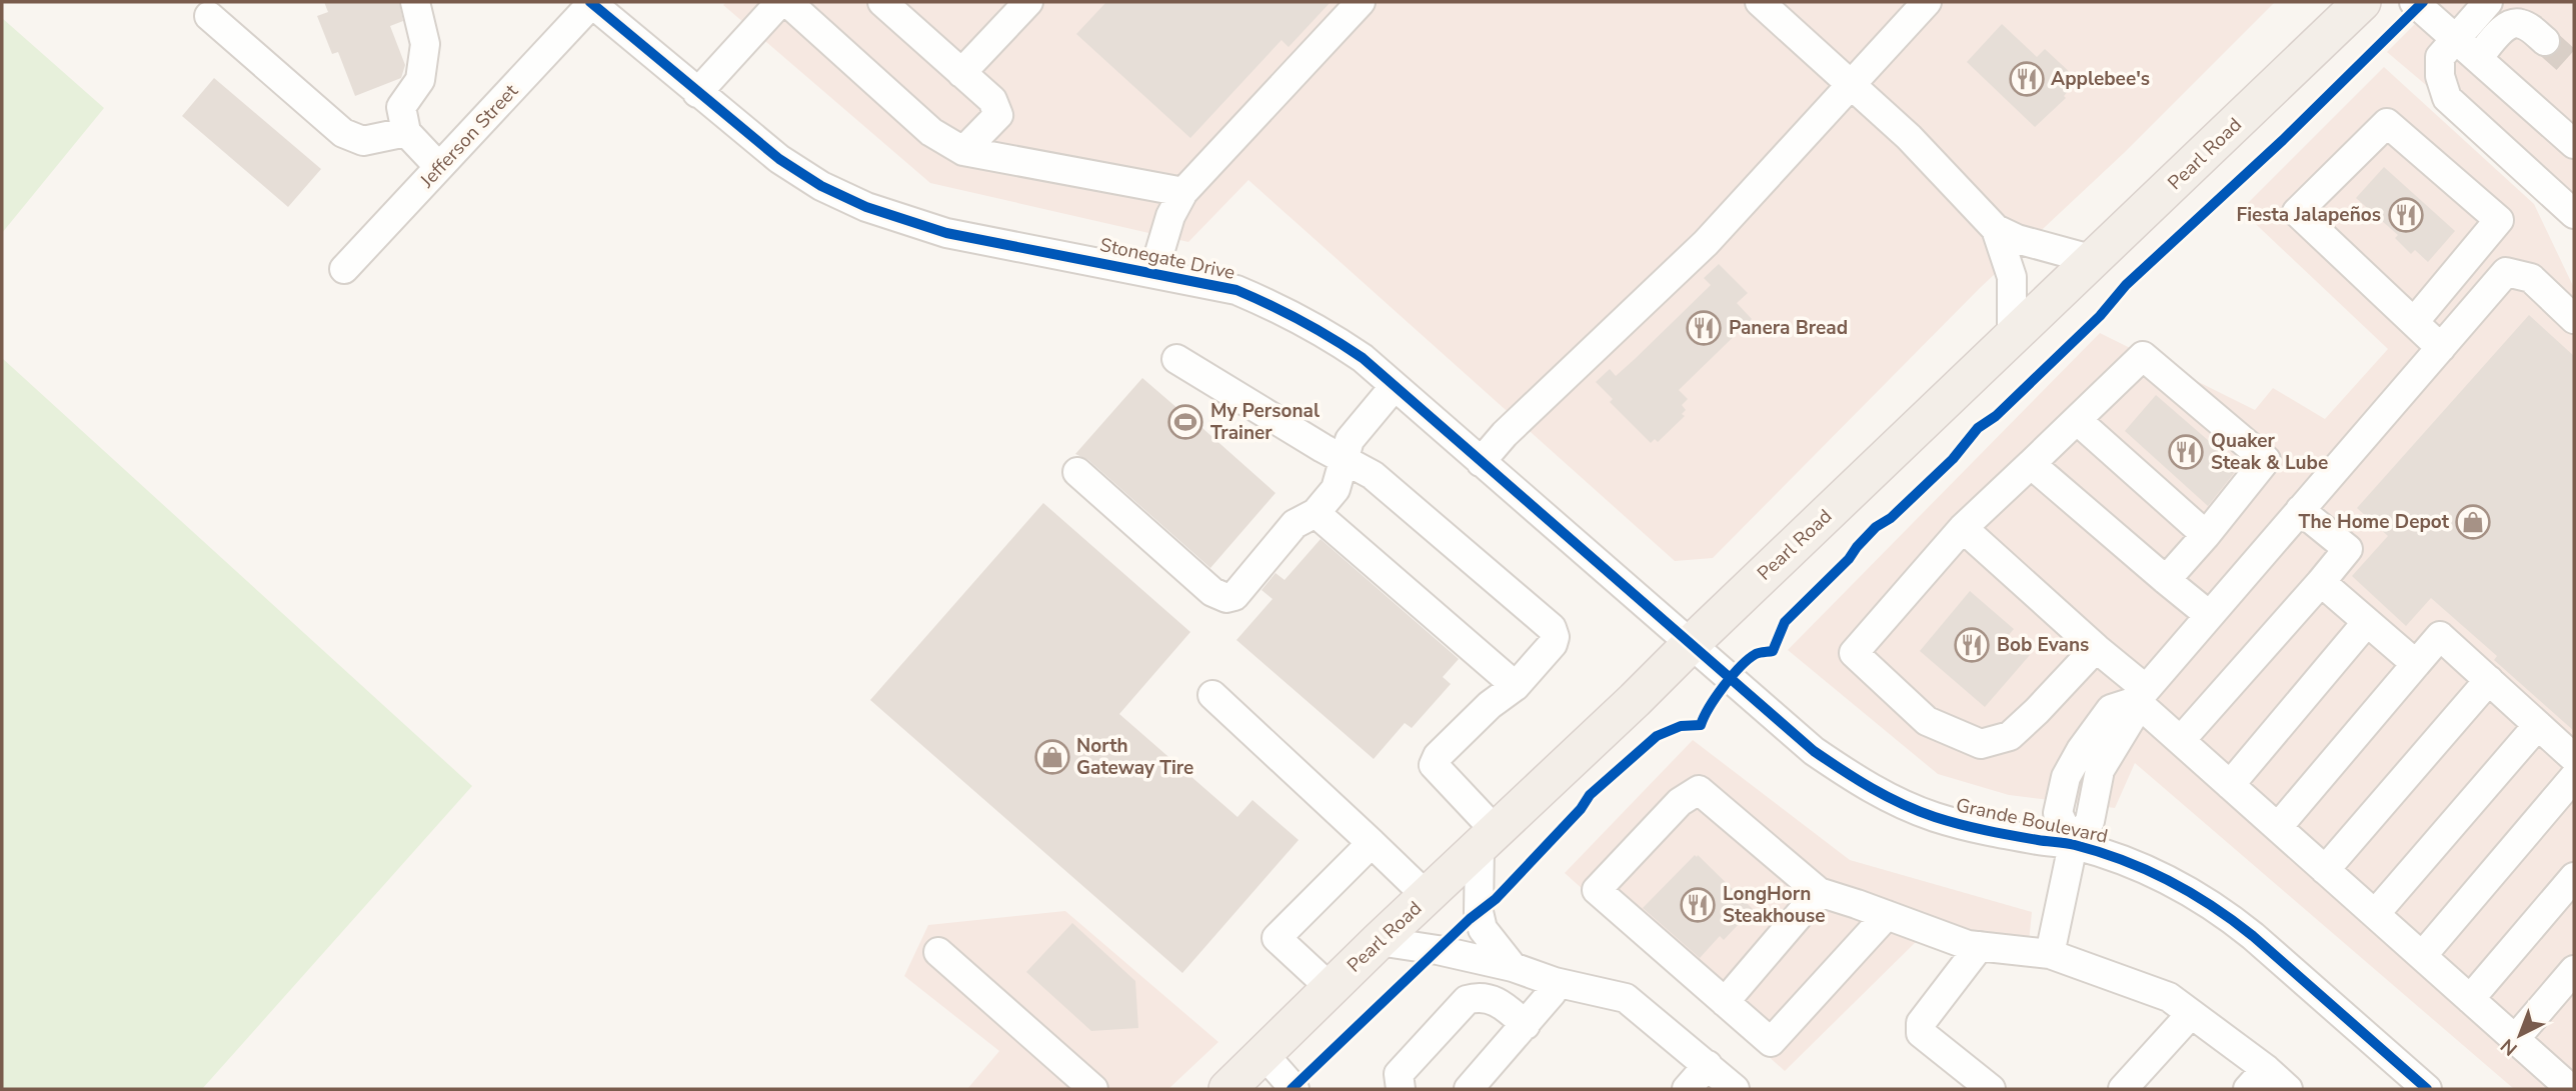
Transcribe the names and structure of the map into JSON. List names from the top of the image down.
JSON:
{
  "streets": {
    "main road": ["Pearl Road"],
    "street": ["Jefferson Street", "Stonegate Drive", "Grande Boulevard"]
  },
  "crossings": [
    ["Jefferson Street", "Stonegate Drive"],
    ["Pearl Road", "Stonegate Drive"],
    ["Pearl Road", "Grande Boulevard"],
    ["Stonegate Drive", "Grande Boulevard"]
  ],
  "places": {
    "restaurant": [
      "Applebee's",
      "Fiesta Jalapeños",
      "Panera Bread",
      "Quaker Steak & Lube",
      "Bob Evans",
      "LongHorn Steakhouse"
    ],
    "sports": ["My Personal Trainer"],
    "shop": ["The Home Depot", "North Gateway Tire"]
  },
  "north": "bottom left"
}
